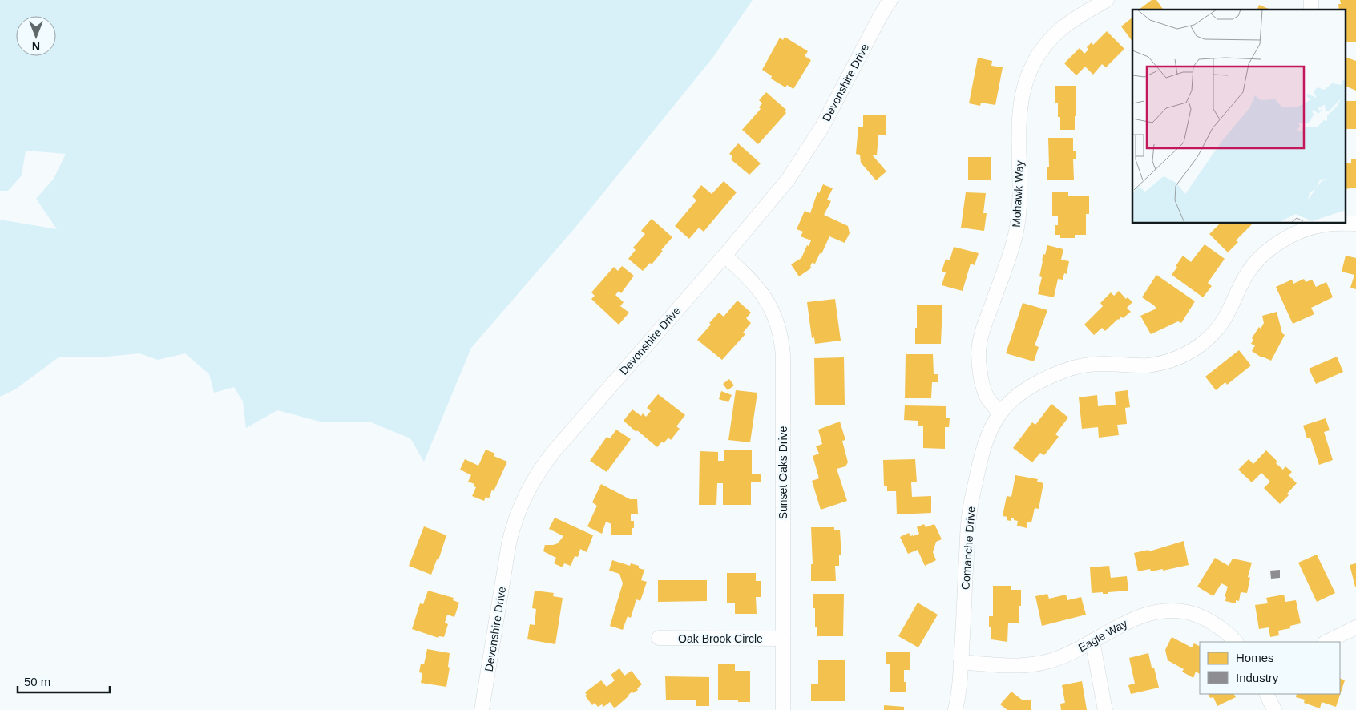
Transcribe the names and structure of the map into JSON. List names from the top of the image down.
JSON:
{
  "streets": {
    "street": [
      "Devonshire Drive",
      "Mohawk Way",
      "Sunset Oaks Drive",
      "Comanche Drive",
      "Eagle Way",
      "Oak Brook Circle"
    ]
  },
  "crossings": [
    ["Devonshire Drive", "Sunset Oaks Drive"],
    ["Mohawk Way", "Comanche Drive"],
    ["Sunset Oaks Drive", "Oak Brook Circle"],
    ["Comanche Drive", "Eagle Way"]
  ],
  "legend": ["Homes", "Industry"],
  "scale_bar": "50 m",
  "north": "bottom"
}
